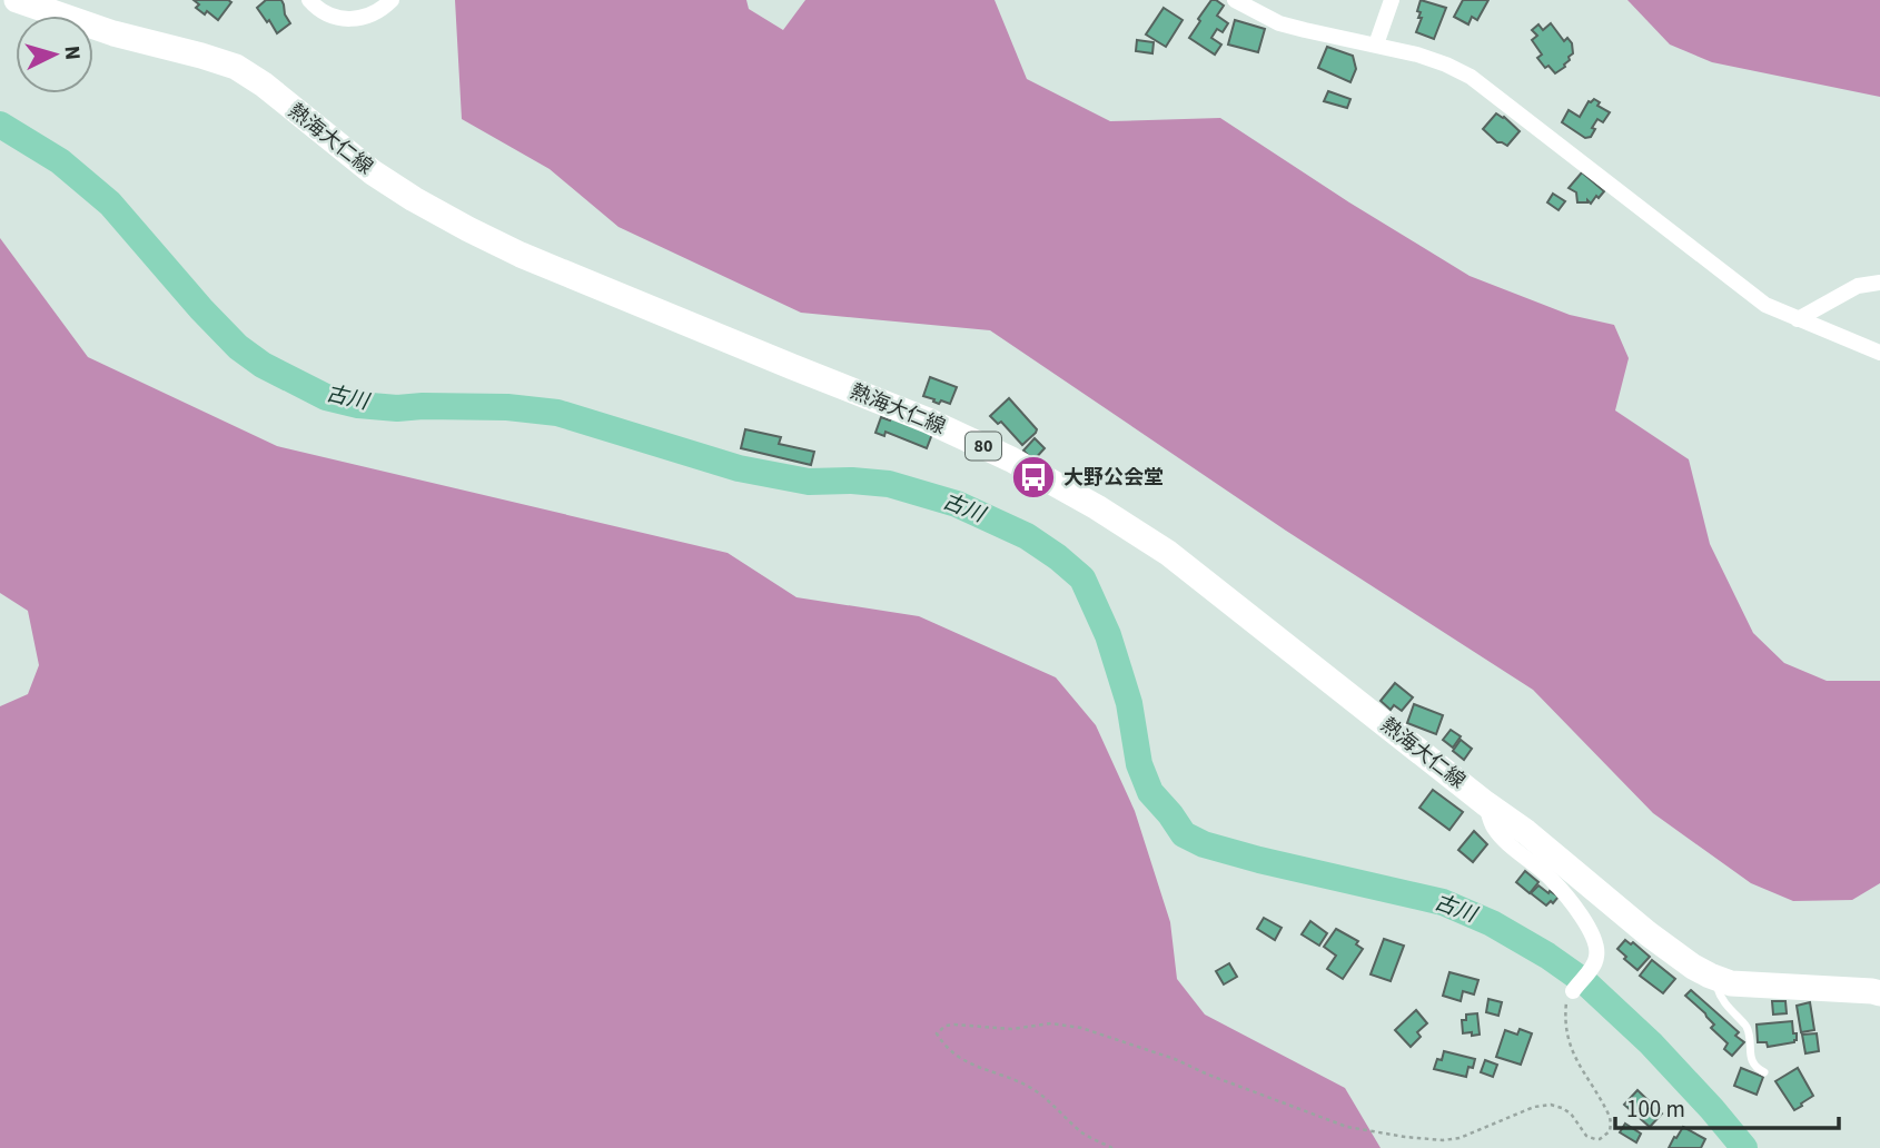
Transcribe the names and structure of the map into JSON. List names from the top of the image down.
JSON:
{
  "streets": {
    "main road": ["熱海大仁線", "80"]
  },
  "water": ["古川"],
  "places": {
    "bus stop": ["大野公会堂"]
  },
  "scale_bar": "100 m",
  "north": "right"
}
